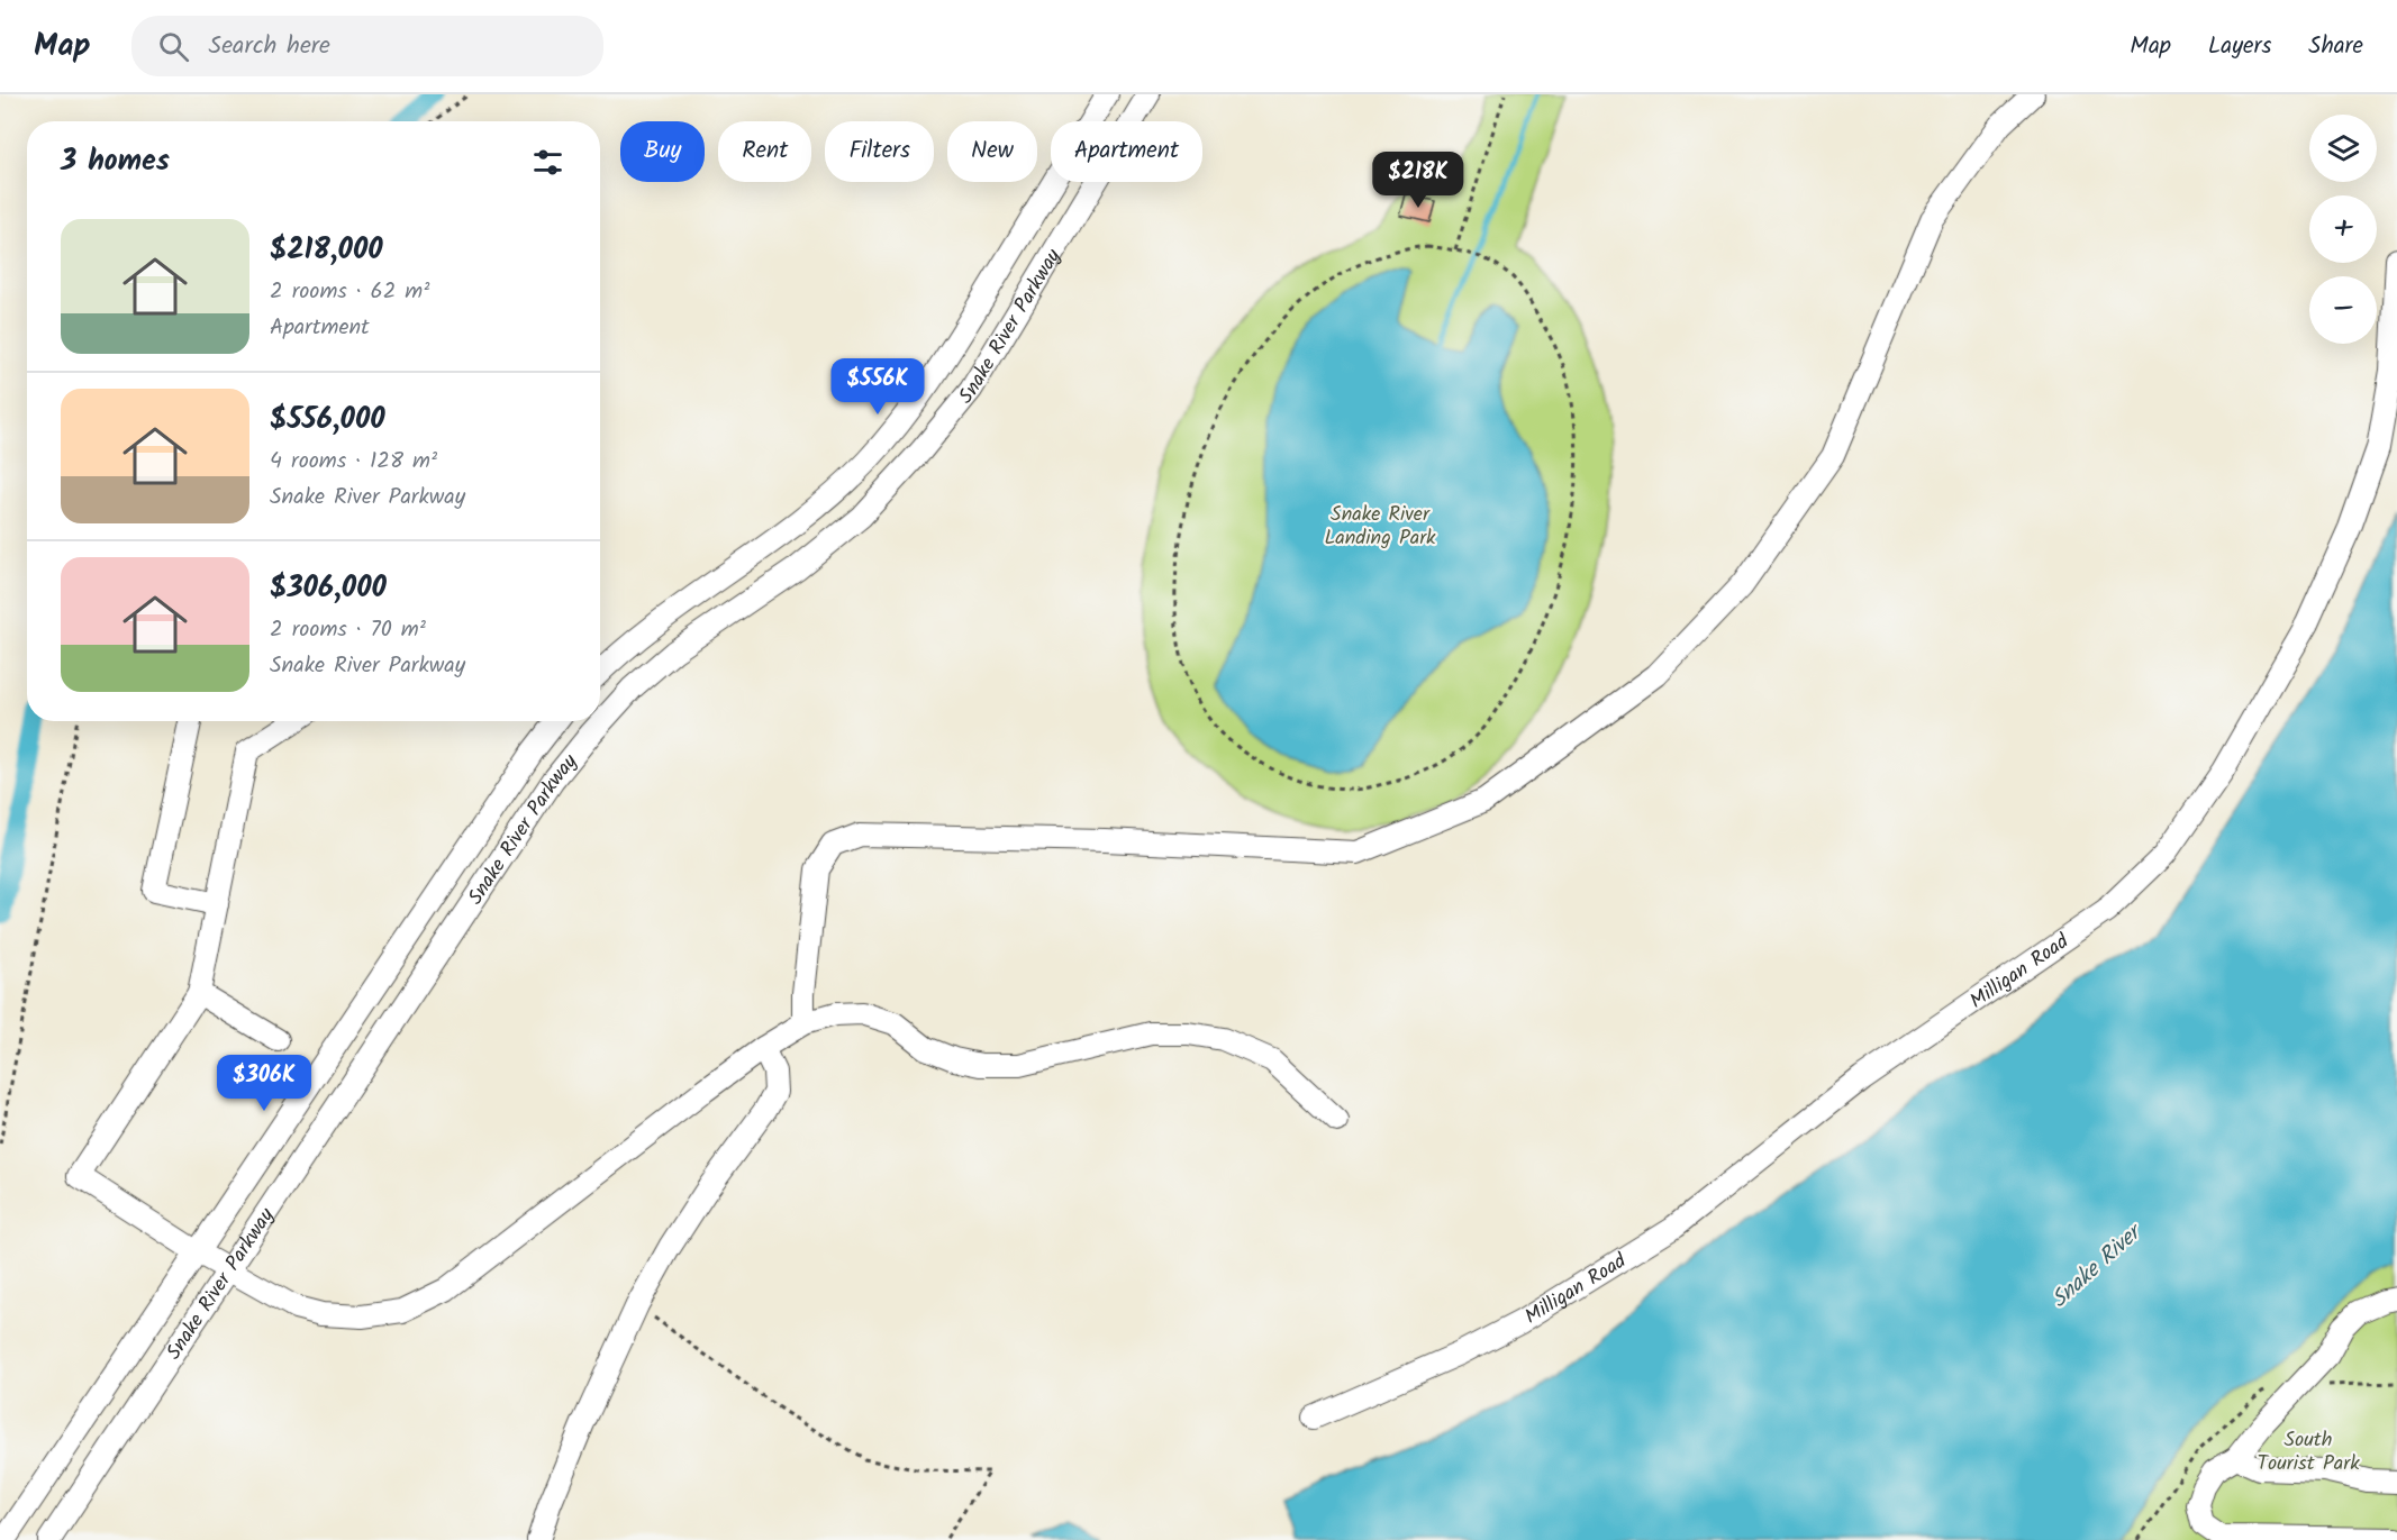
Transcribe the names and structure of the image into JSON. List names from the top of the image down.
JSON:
{
  "streets": {
    "street": ["Snake River Parkway", "Milligan Road"]
  },
  "water": ["Snake River"],
  "parks": ["Snake River Landing Park", "South Tourist Park"],
  "page": {
    "header": "Map",
    "search": "Search here",
    "nav": ["Map", "Layers", "Share"],
    "map_buttons": ["+", "−"],
    "chip": [
      "Buy",
      "Rent",
      "Filters",
      "New",
      "Apartment"
    ],
    "heading": "3 homes",
    "price": ["$218K", "$556K", "$306K"],
    "list": [
      {
        "name": "$218,000",
        "note": "2 rooms · 62 m² · Apartment"
      },
      {
        "name": "$556,000",
        "note": "4 rooms · 128 m² · Snake River Parkway"
      },
      {
        "name": "$306,000",
        "note": "2 rooms · 70 m² · Snake River Parkway"
      }
    ]
  }
}
